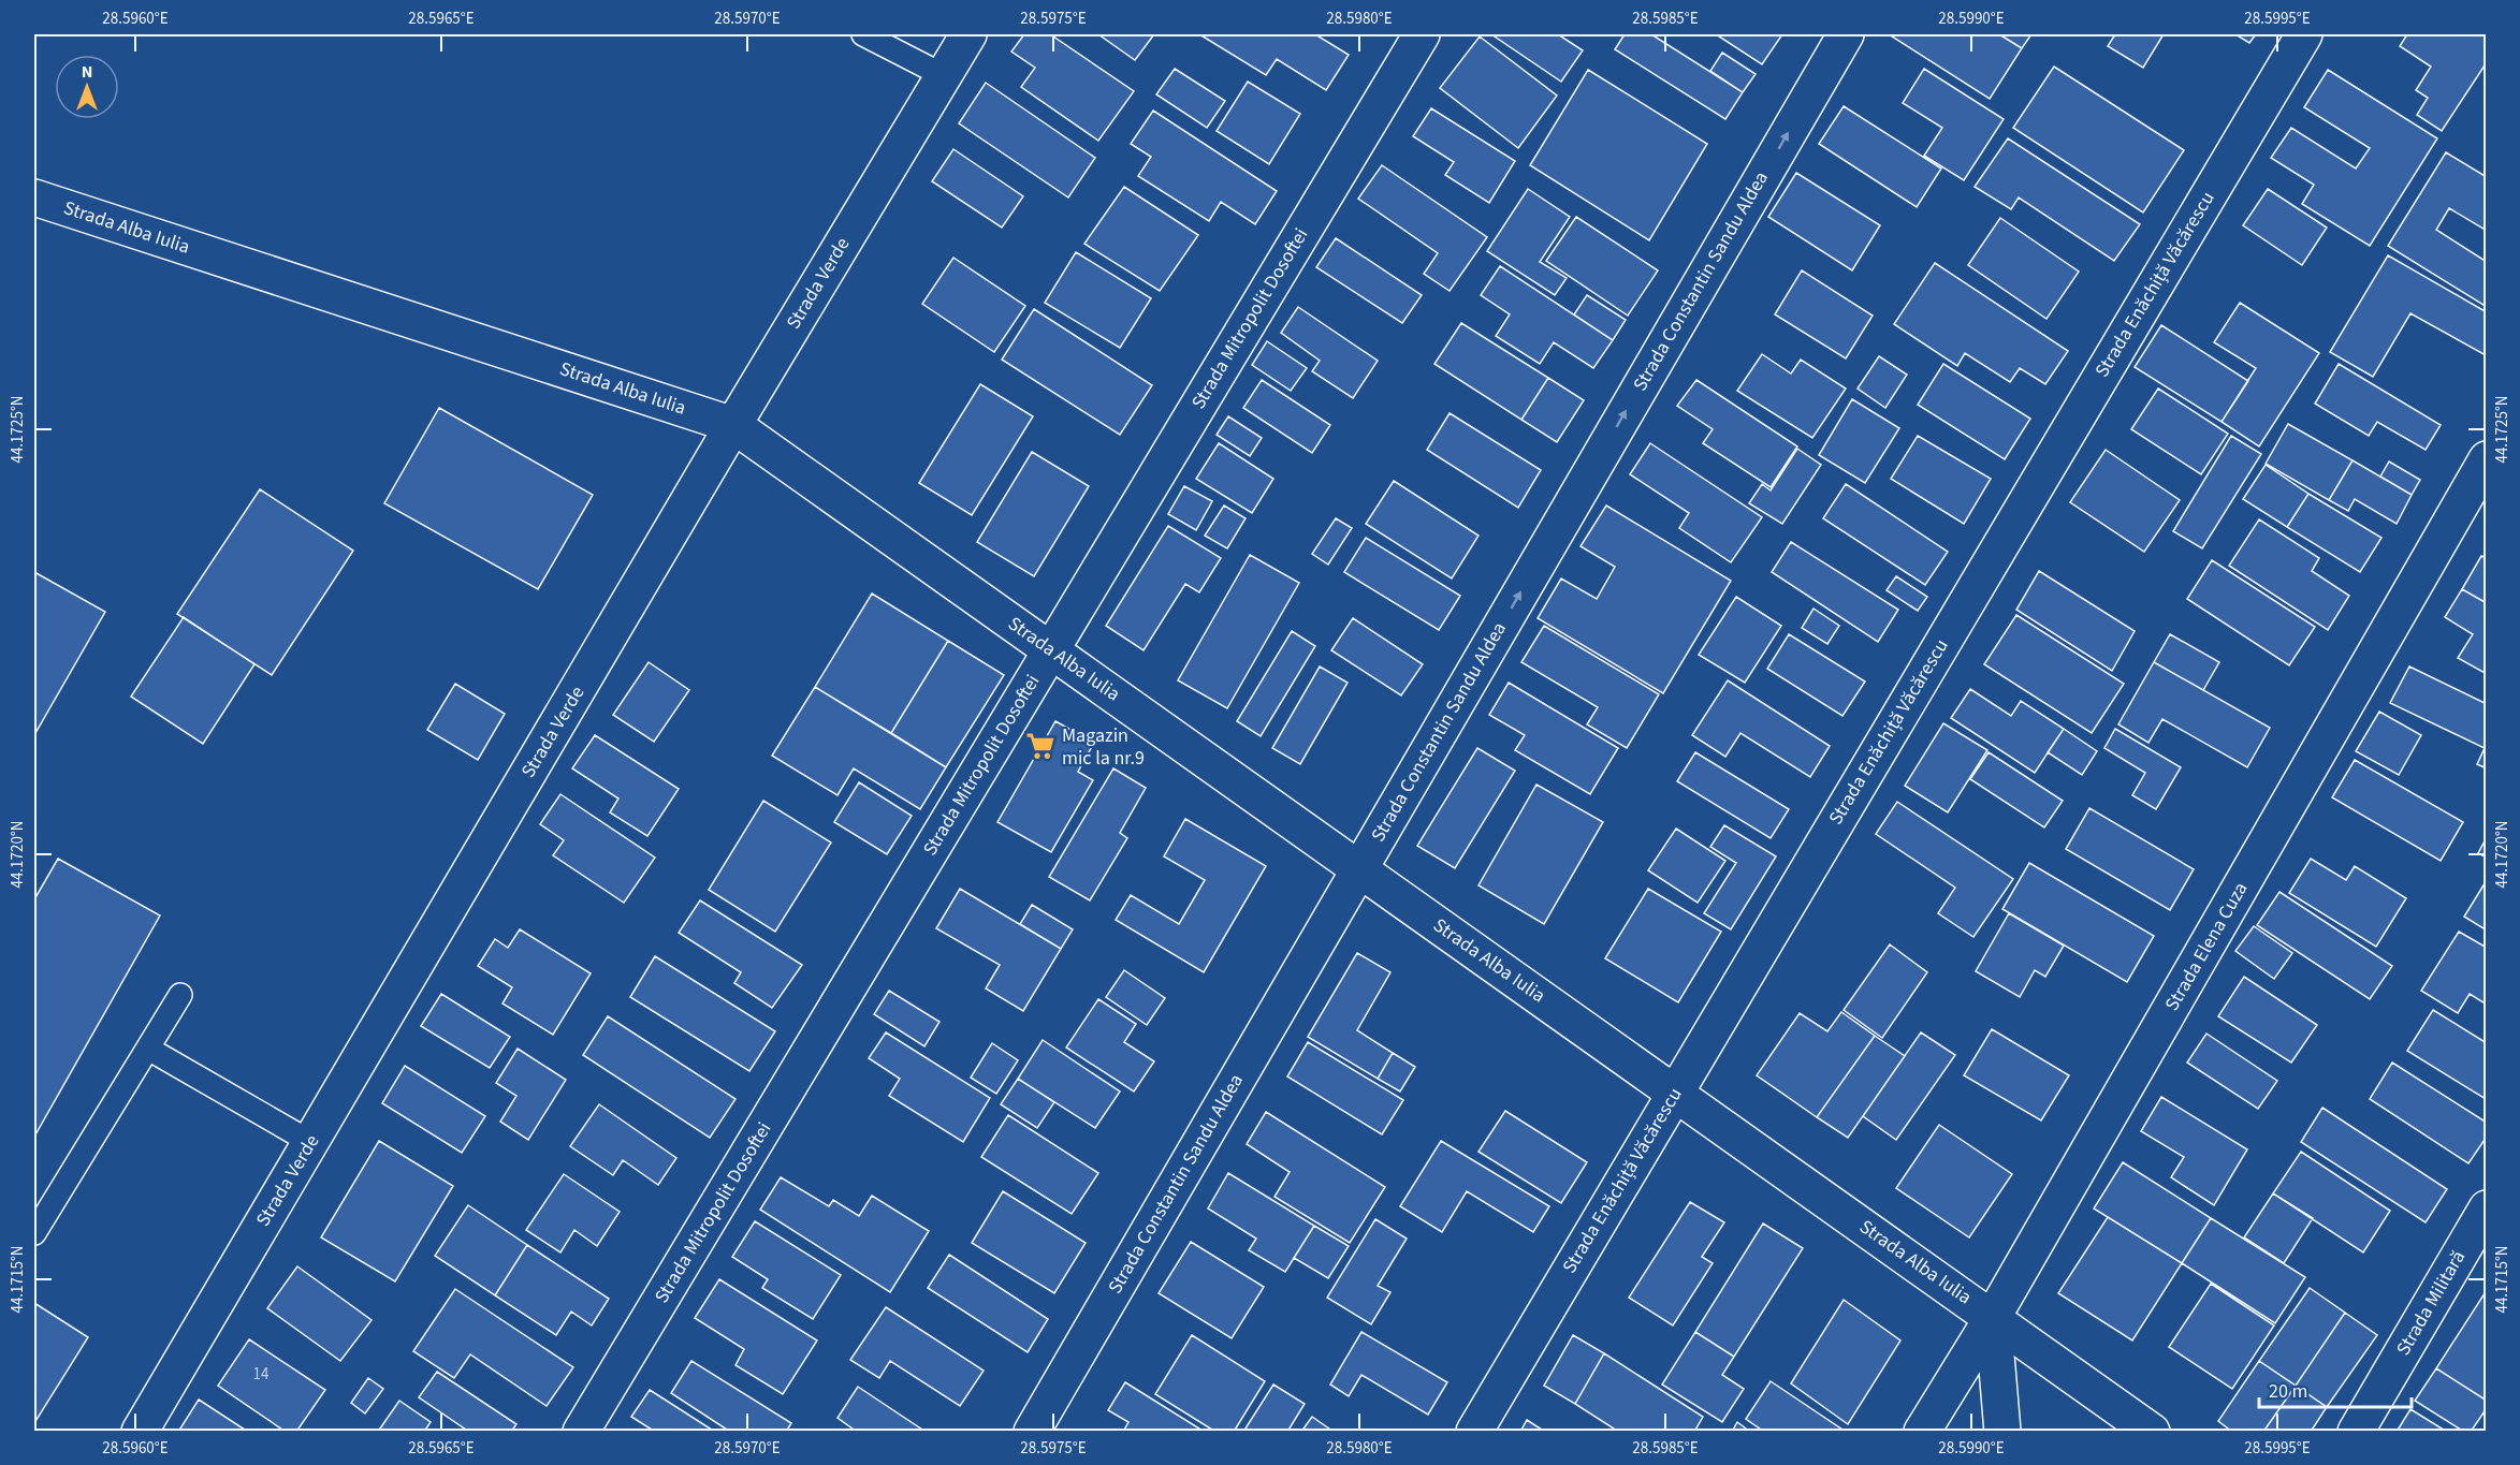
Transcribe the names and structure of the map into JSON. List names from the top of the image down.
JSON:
{
  "streets": {
    "street": [
      "Strada Alba Iulia",
      "Strada Constantin Sandu Aldea",
      "Strada Verde",
      "Strada Enăchiță Văcărescu",
      "Strada Mitropolit Dosoftei",
      "Strada Elena Cuza",
      "Strada Militară"
    ]
  },
  "crossings": [
    ["Strada Alba Iulia", "Strada Constantin Sandu Aldea"],
    ["Strada Alba Iulia", "Strada Verde"],
    ["Strada Alba Iulia", "Strada Enăchiță Văcărescu"],
    ["Strada Alba Iulia", "Strada Mitropolit Dosoftei"],
    ["Strada Alba Iulia", "Strada Elena Cuza"]
  ],
  "one_way": ["Strada Constantin Sandu Aldea"],
  "places": {
    "supermarket": ["Magazin mic la nr.9"]
  },
  "house_numbers": ["14"],
  "scale_bar": "20 m",
  "north": "top",
  "coordinates": [
    "28.5960°E",
    "28.5965°E",
    "28.5970°E",
    "28.5975°E",
    "28.5980°E",
    "28.5985°E",
    "28.5990°E",
    "28.5995°E",
    "44.1725°N",
    "44.1720°N",
    "44.1715°N"
  ]
}
